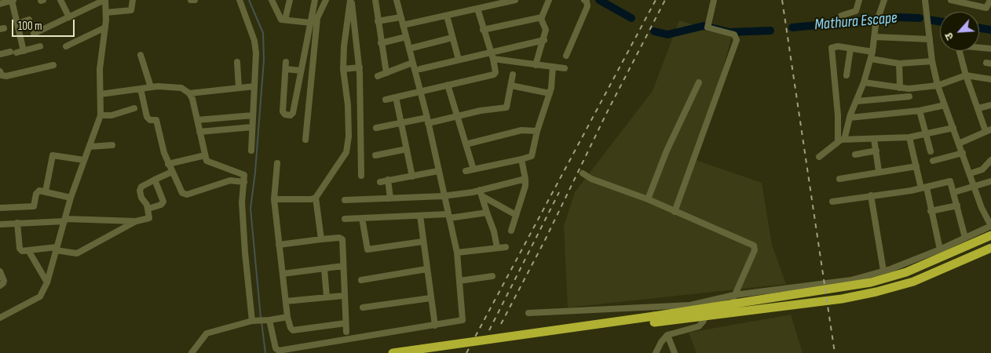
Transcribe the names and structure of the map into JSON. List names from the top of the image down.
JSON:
{
  "water": ["Mathura Escape"],
  "scale_bar": "100 m",
  "north": "bottom left"
}
